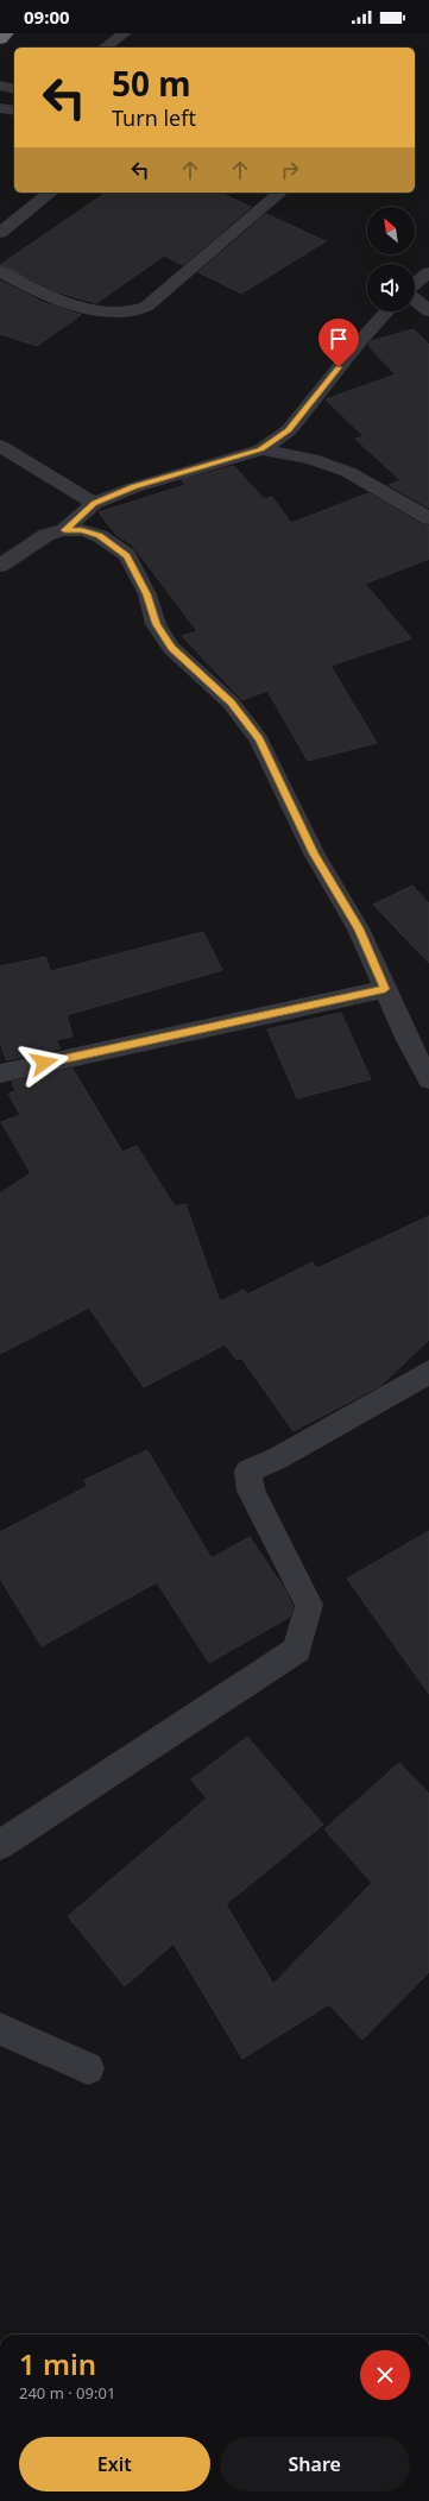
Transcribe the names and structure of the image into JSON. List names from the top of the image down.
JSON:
{
  "north": "top left",
  "page": {
    "status": "09:00",
    "turn": ["50 m", "Turn left"],
    "heading": ["1 min", "240 m · 09:01"],
    "buttons": ["Exit", "Share"]
  }
}
